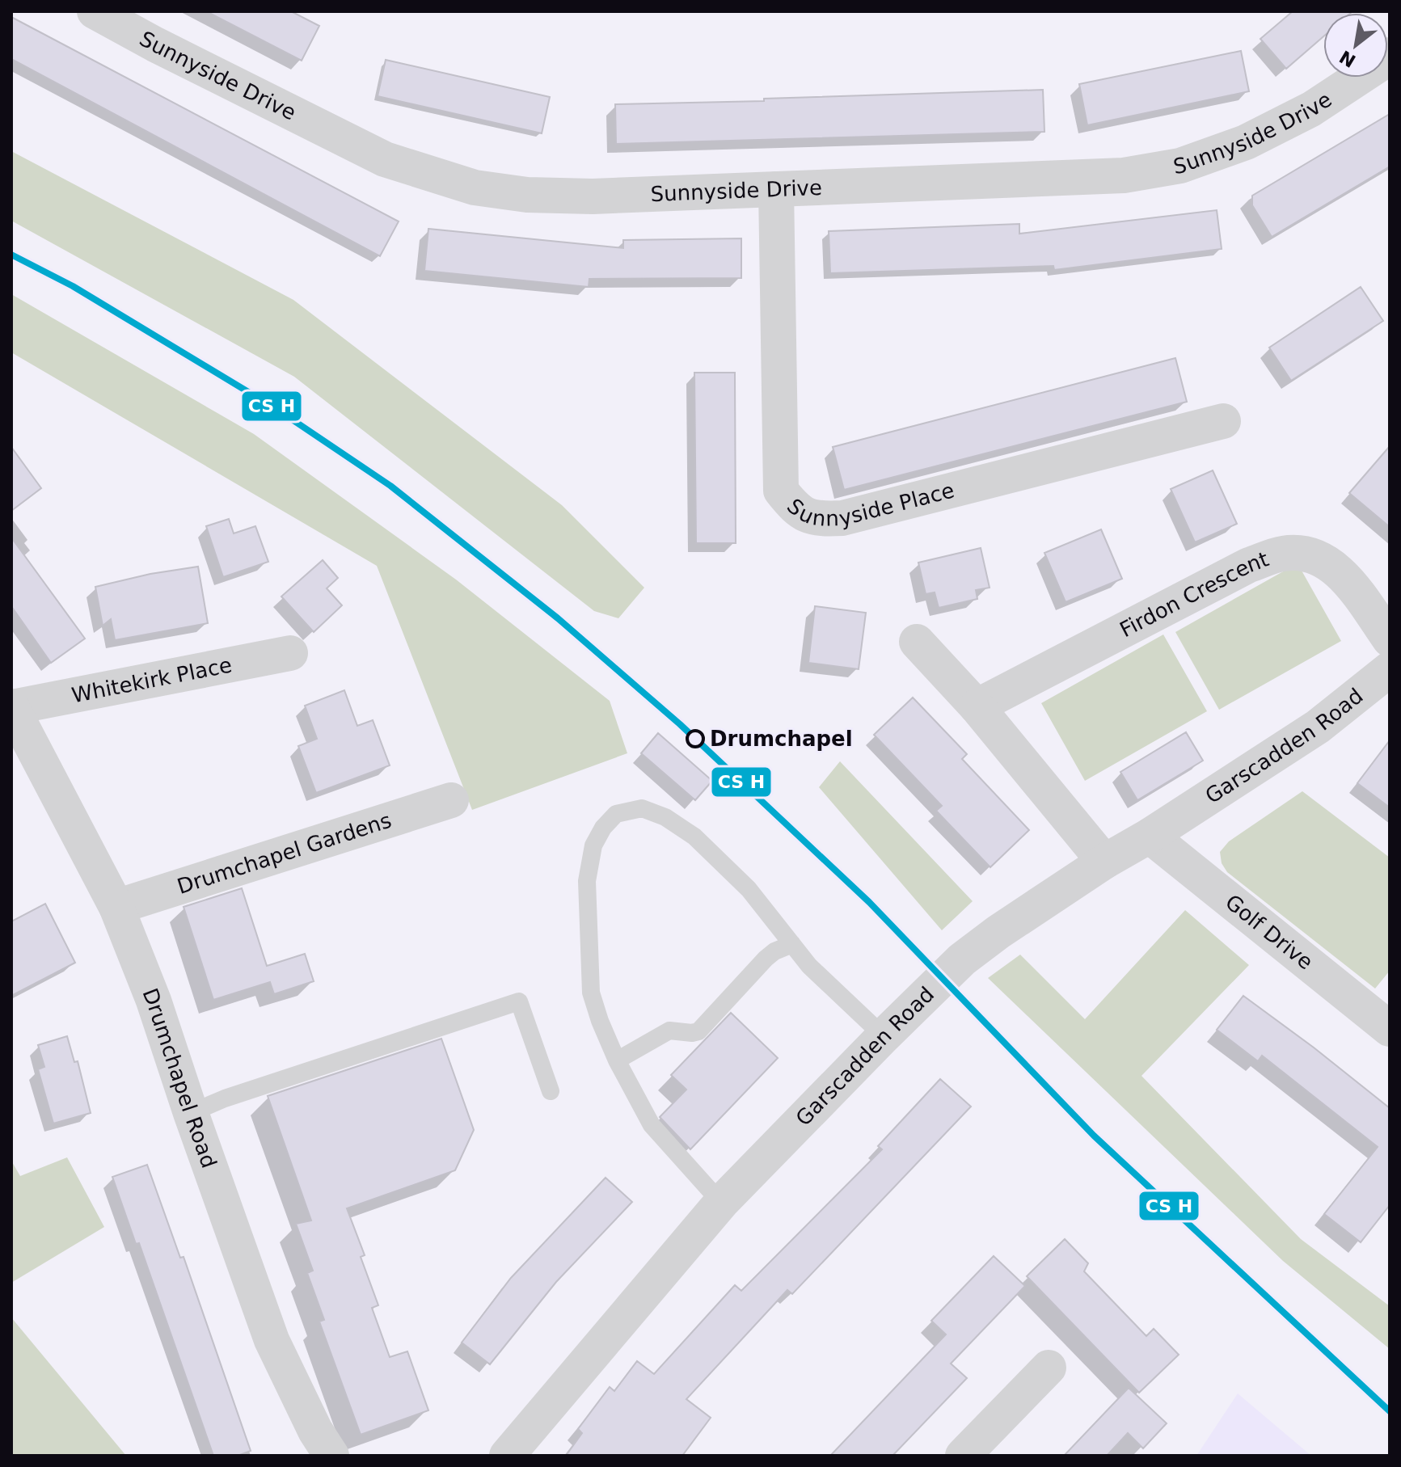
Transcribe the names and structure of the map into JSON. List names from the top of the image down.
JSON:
{
  "streets": {
    "street": [
      "Sunnyside Drive",
      "Sunnyside Place",
      "Firdon Crescent",
      "Whitekirk Place",
      "Garscadden Road",
      "Drumchapel Gardens",
      "Golf Drive",
      "Drumchapel Road"
    ]
  },
  "crossings": [
    ["Sunnyside Drive", "Sunnyside Place"],
    ["Whitekirk Place", "Drumchapel Road"],
    ["Garscadden Road", "Golf Drive"],
    ["Drumchapel Gardens", "Drumchapel Road"]
  ],
  "places": ["Drumchapel"],
  "north": "bottom left"
}
